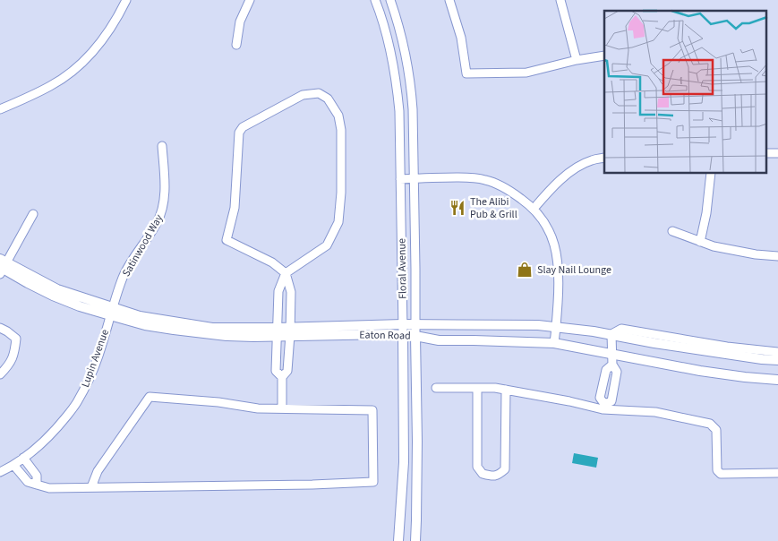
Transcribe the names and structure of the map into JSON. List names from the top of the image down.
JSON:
{
  "streets": {
    "street": [
      "Satinwood Way",
      "Floral Avenue",
      "Eaton Road",
      "Lupin Avenue"
    ]
  },
  "crossings": [
    ["Satinwood Way", "Eaton Road"],
    ["Satinwood Way", "Lupin Avenue"],
    ["Floral Avenue", "Eaton Road"],
    ["Eaton Road", "Lupin Avenue"]
  ],
  "places": {
    "restaurant": ["The Alibi Pub & Grill"],
    "shop": ["Slay Nail Lounge"]
  }
}
